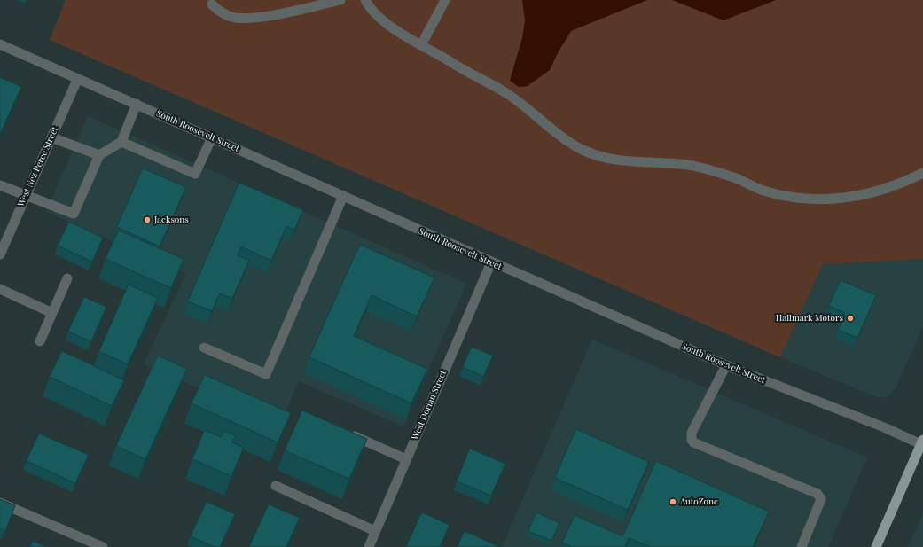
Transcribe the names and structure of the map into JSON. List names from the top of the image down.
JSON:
{
  "streets": {
    "street": ["South Roosevelt Street", "West Nez Perce Street", "West Dorian Street"]
  },
  "crossings": [
    ["South Roosevelt Street", "West Nez Perce Street"],
    ["South Roosevelt Street", "West Dorian Street"]
  ],
  "places": ["Jacksons", "Hallmark Motors", "AutoZone"]
}
